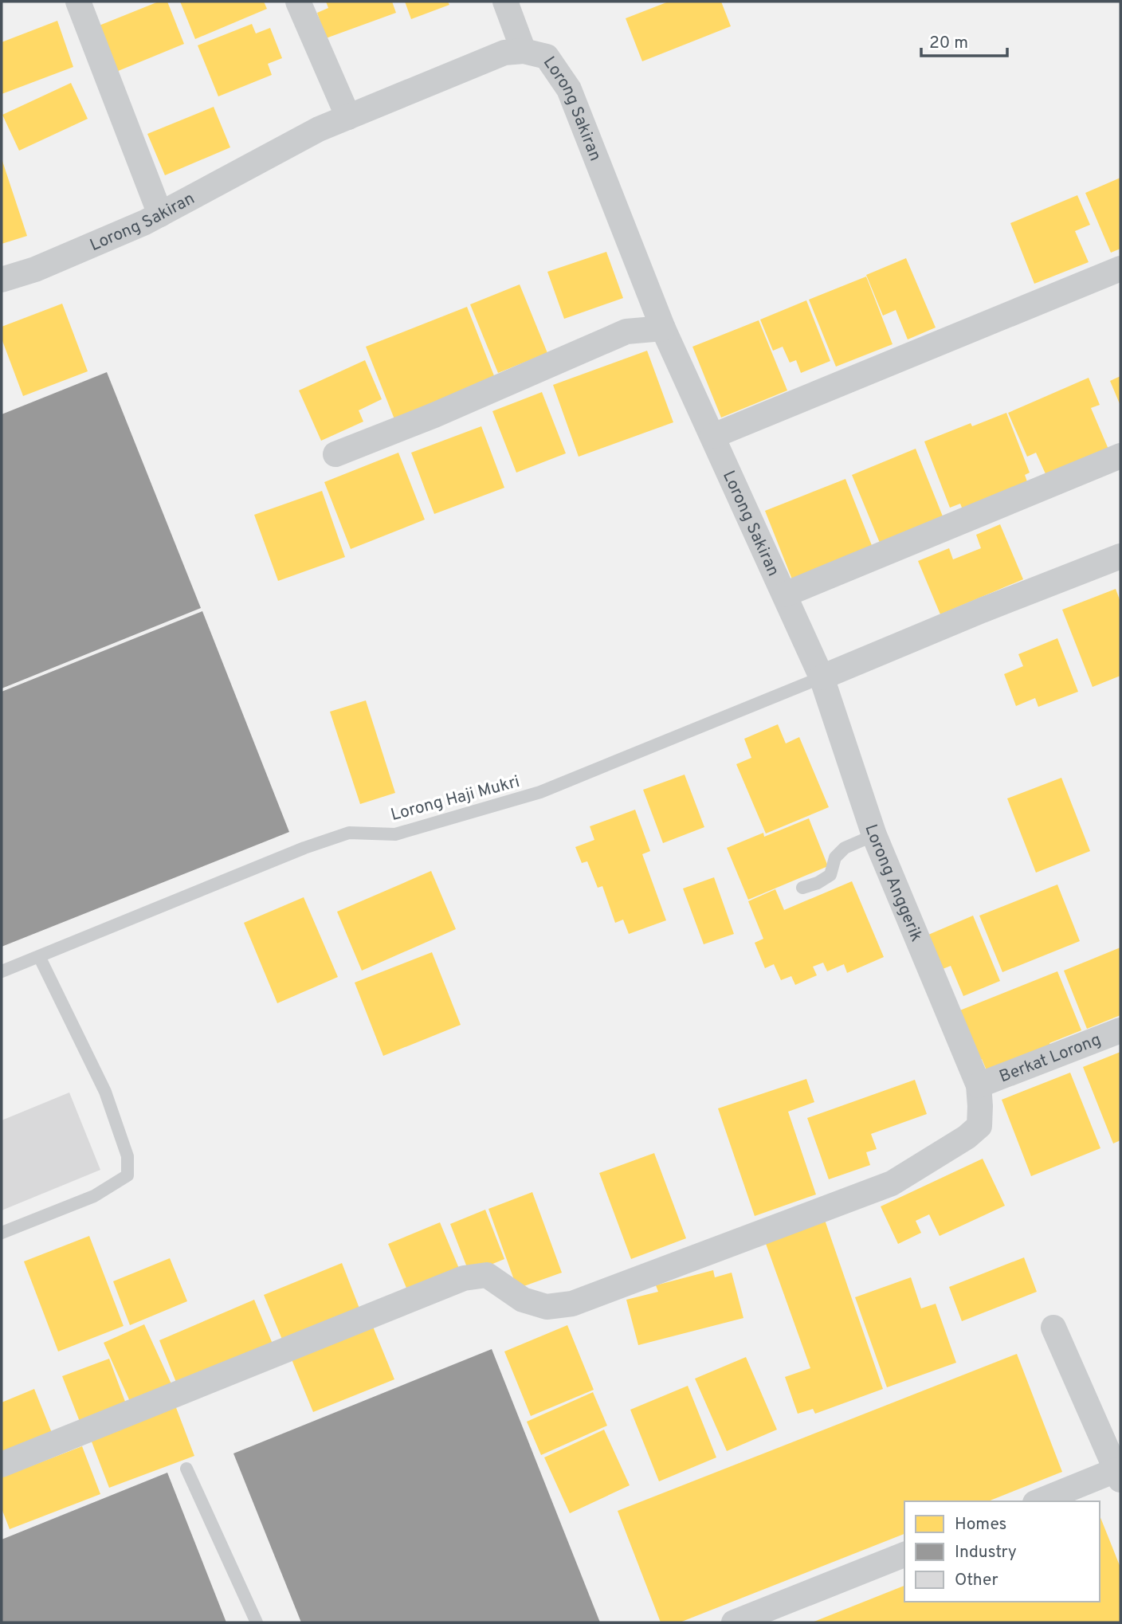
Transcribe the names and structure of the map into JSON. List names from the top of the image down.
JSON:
{
  "streets": {
    "street": ["Lorong Sakiran", "Lorong Anggerik", "Berkat Lorong"],
    "lane": ["Lorong Haji Mukri"]
  },
  "crossings": [
    ["Lorong Sakiran", "Lorong Haji Mukri"],
    ["Lorong Sakiran", "Lorong Anggerik"],
    ["Lorong Haji Mukri", "Lorong Anggerik"],
    ["Lorong Anggerik", "Berkat Lorong"]
  ],
  "legend": ["Homes", "Industry", "Other"],
  "scale_bar": "20 m"
}
